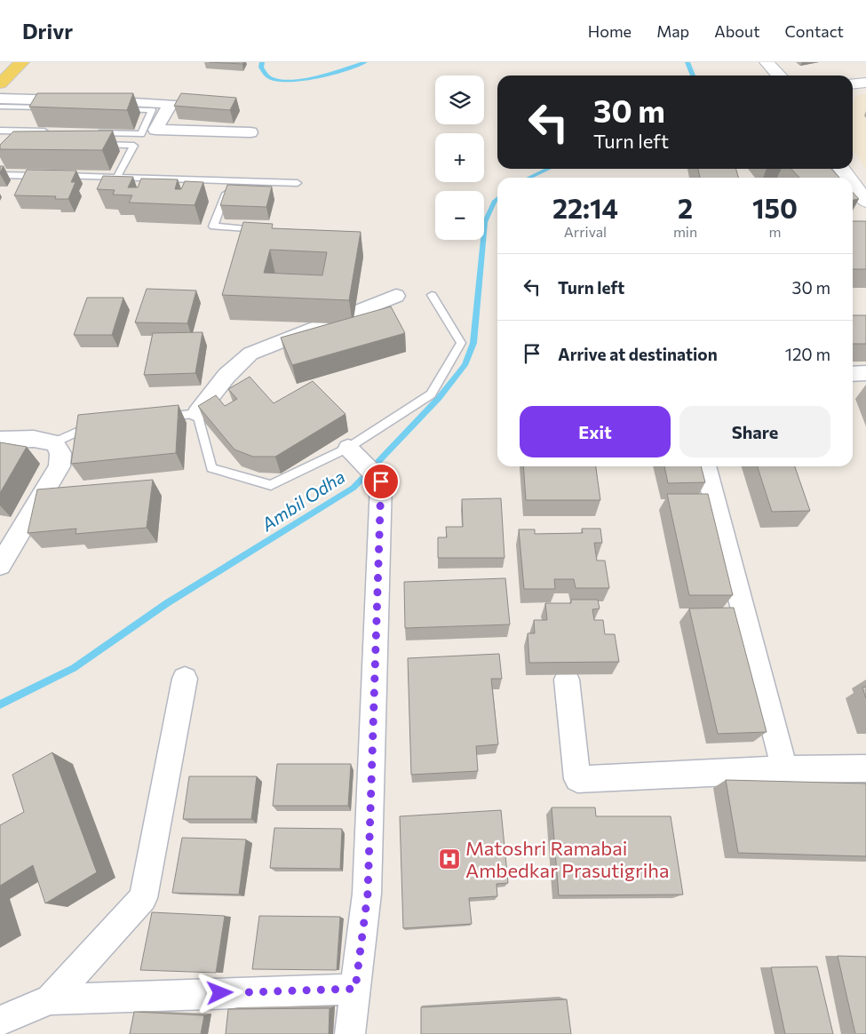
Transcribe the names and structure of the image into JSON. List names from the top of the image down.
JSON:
{
  "water": ["Ambil Odha"],
  "places": {
    "hospital": ["Matoshri Ramabai Ambedkar Prasutigriha"]
  },
  "page": {
    "header": "Drivr",
    "nav": [
      "Home",
      "Map",
      "About",
      "Contact"
    ],
    "map_buttons": ["+", "−"],
    "turn": ["30 m", "Turn left"],
    "eta": [
      "22:14",
      "Arrival",
      "2",
      "min",
      "150",
      "m"
    ],
    "list": [
      {
        "name": "Turn left",
        "value": "30 m"
      },
      {
        "name": "Arrive at destination",
        "value": "120 m"
      }
    ],
    "buttons": ["Exit", "Share"]
  }
}
